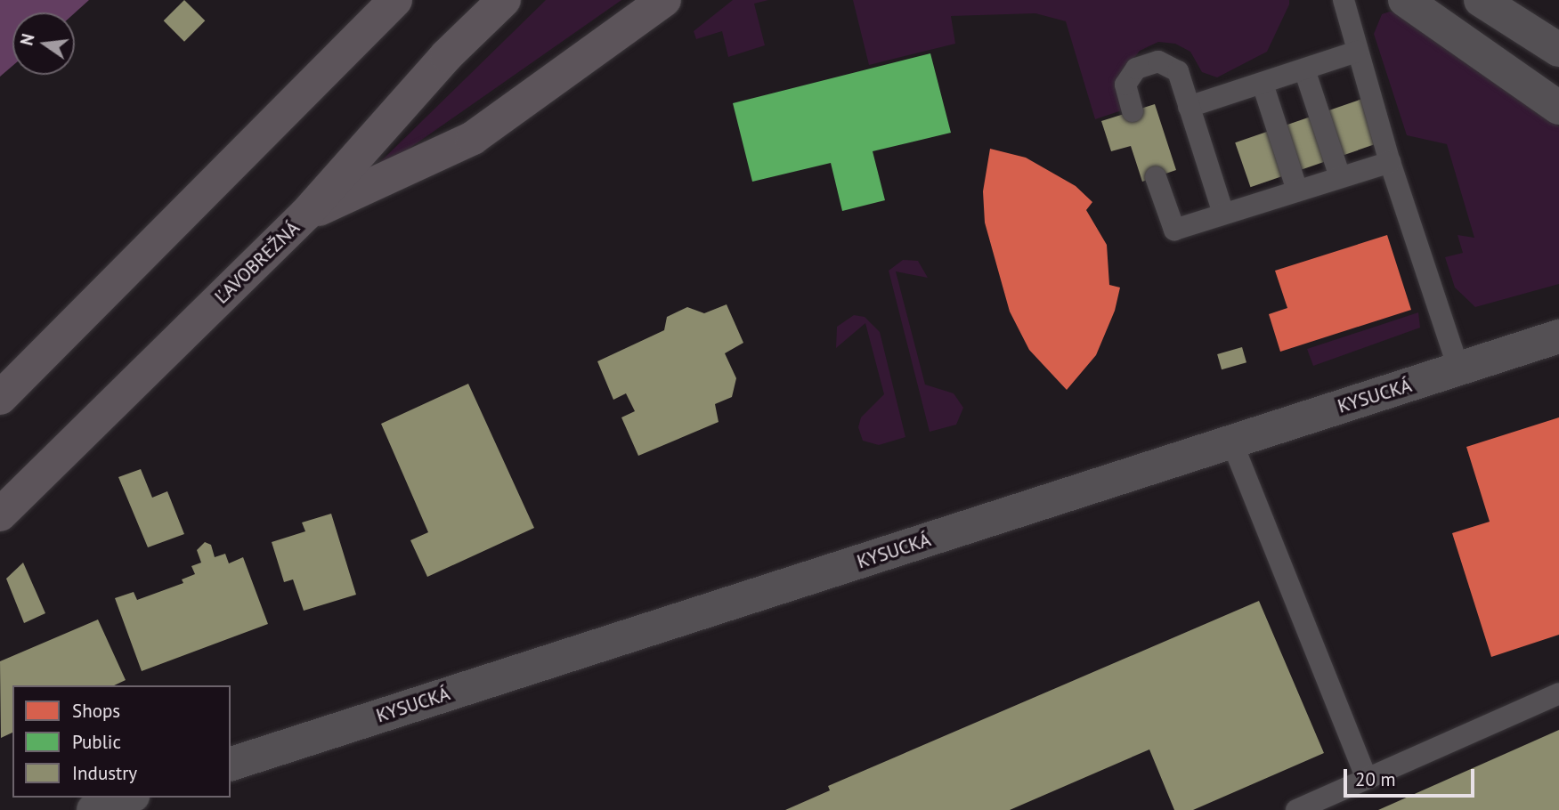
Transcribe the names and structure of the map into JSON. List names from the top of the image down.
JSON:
{
  "streets": {
    "main road": ["ĽAVOBREŽNÁ"],
    "street": ["KYSUCKÁ"]
  },
  "legend": ["Shops", "Public", "Industry"],
  "scale_bar": "20 m",
  "north": "left"
}
